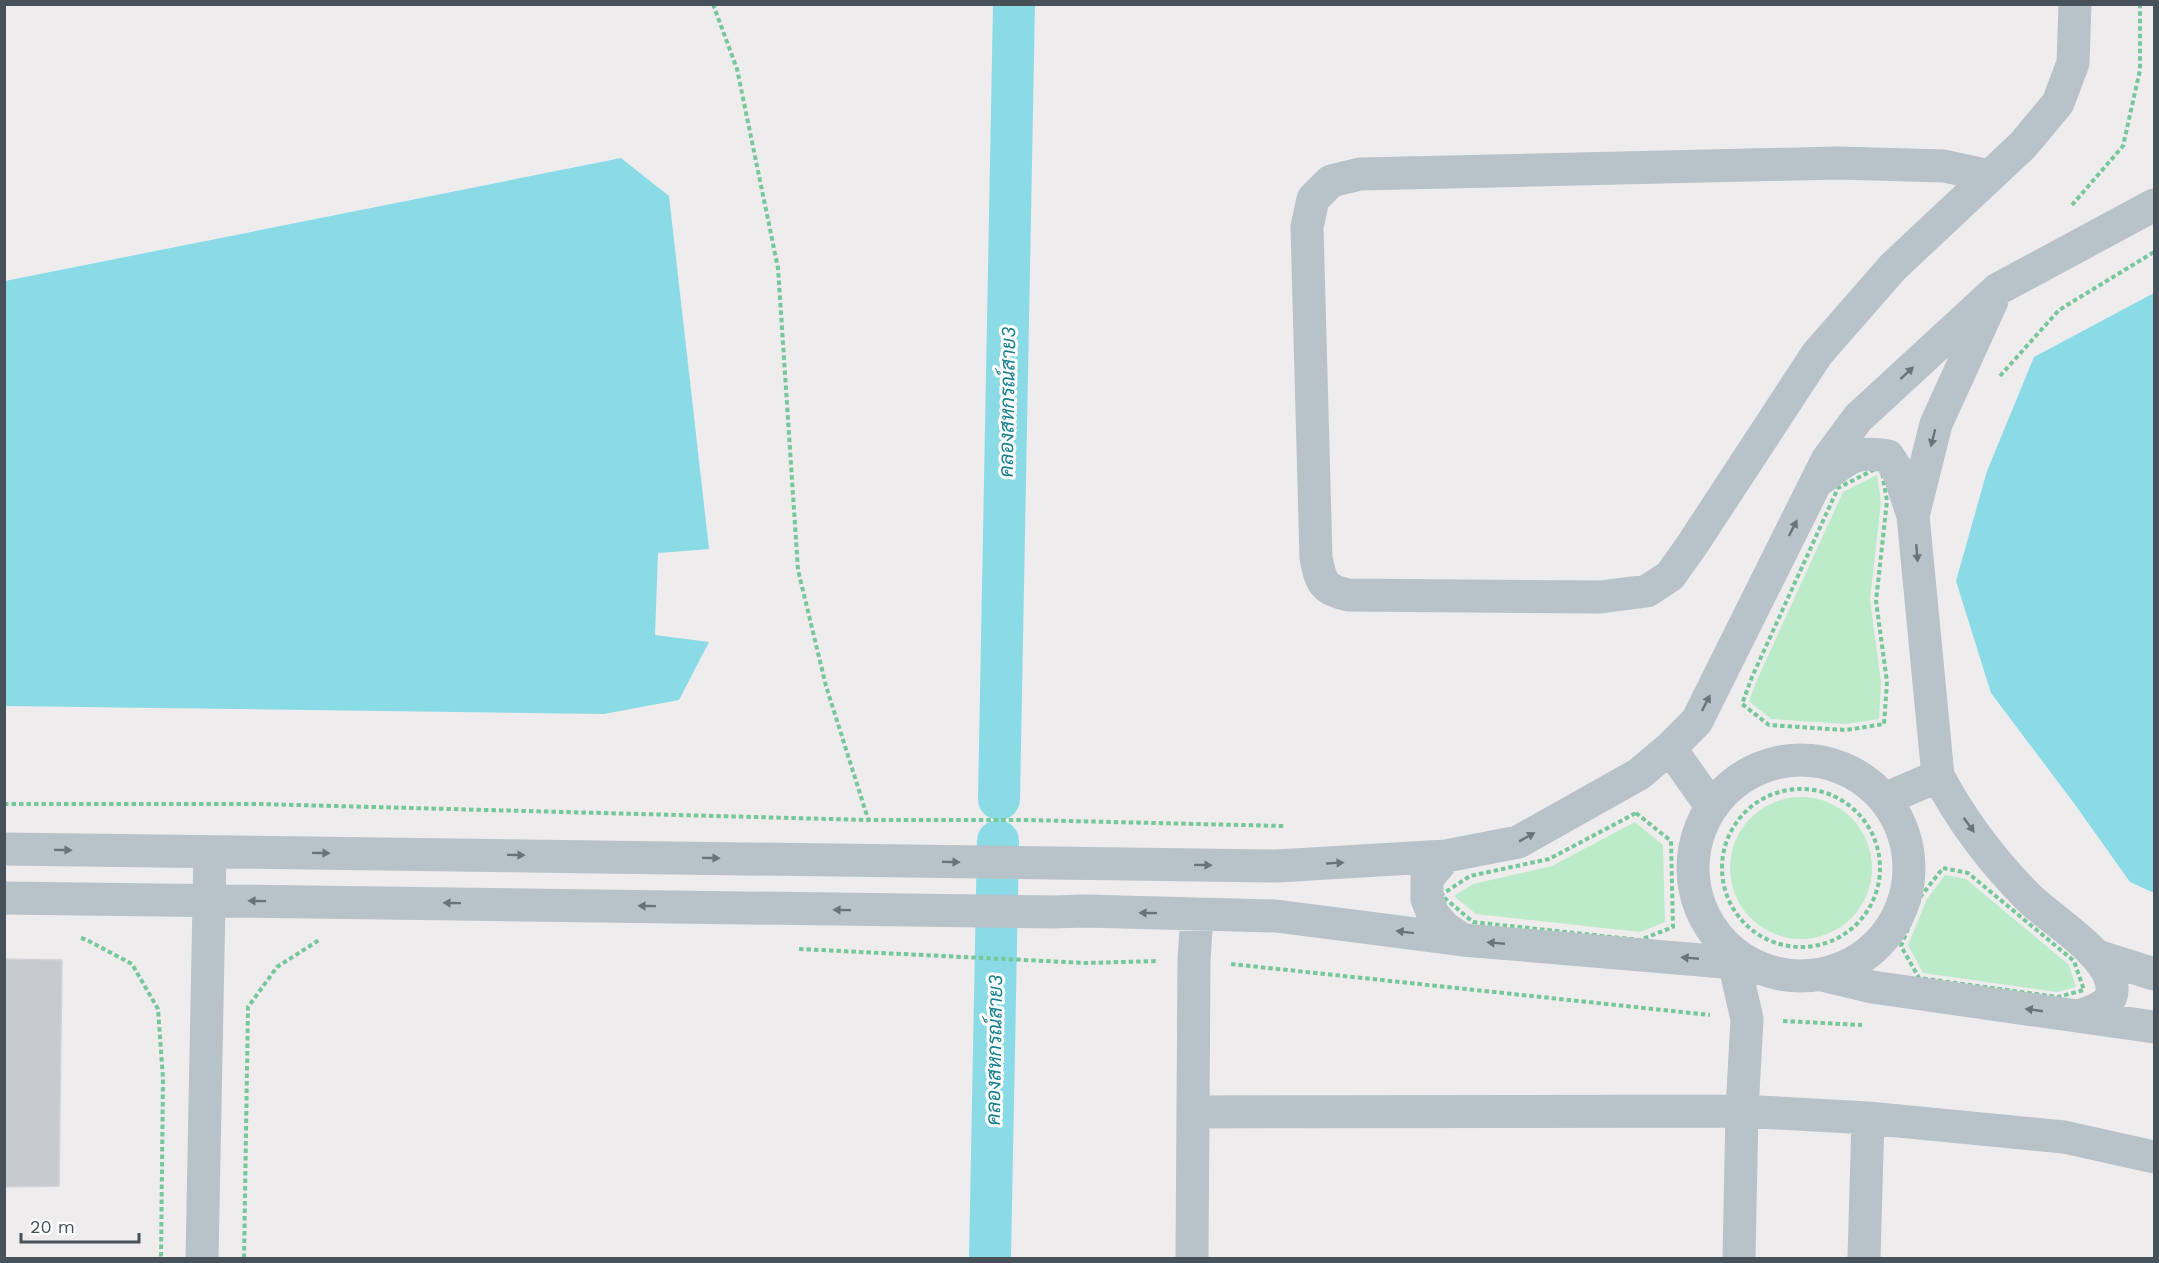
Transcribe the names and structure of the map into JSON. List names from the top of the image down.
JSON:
{
  "water": ["คลองสหกรณ์สาย3"],
  "scale_bar": "20 m"
}
